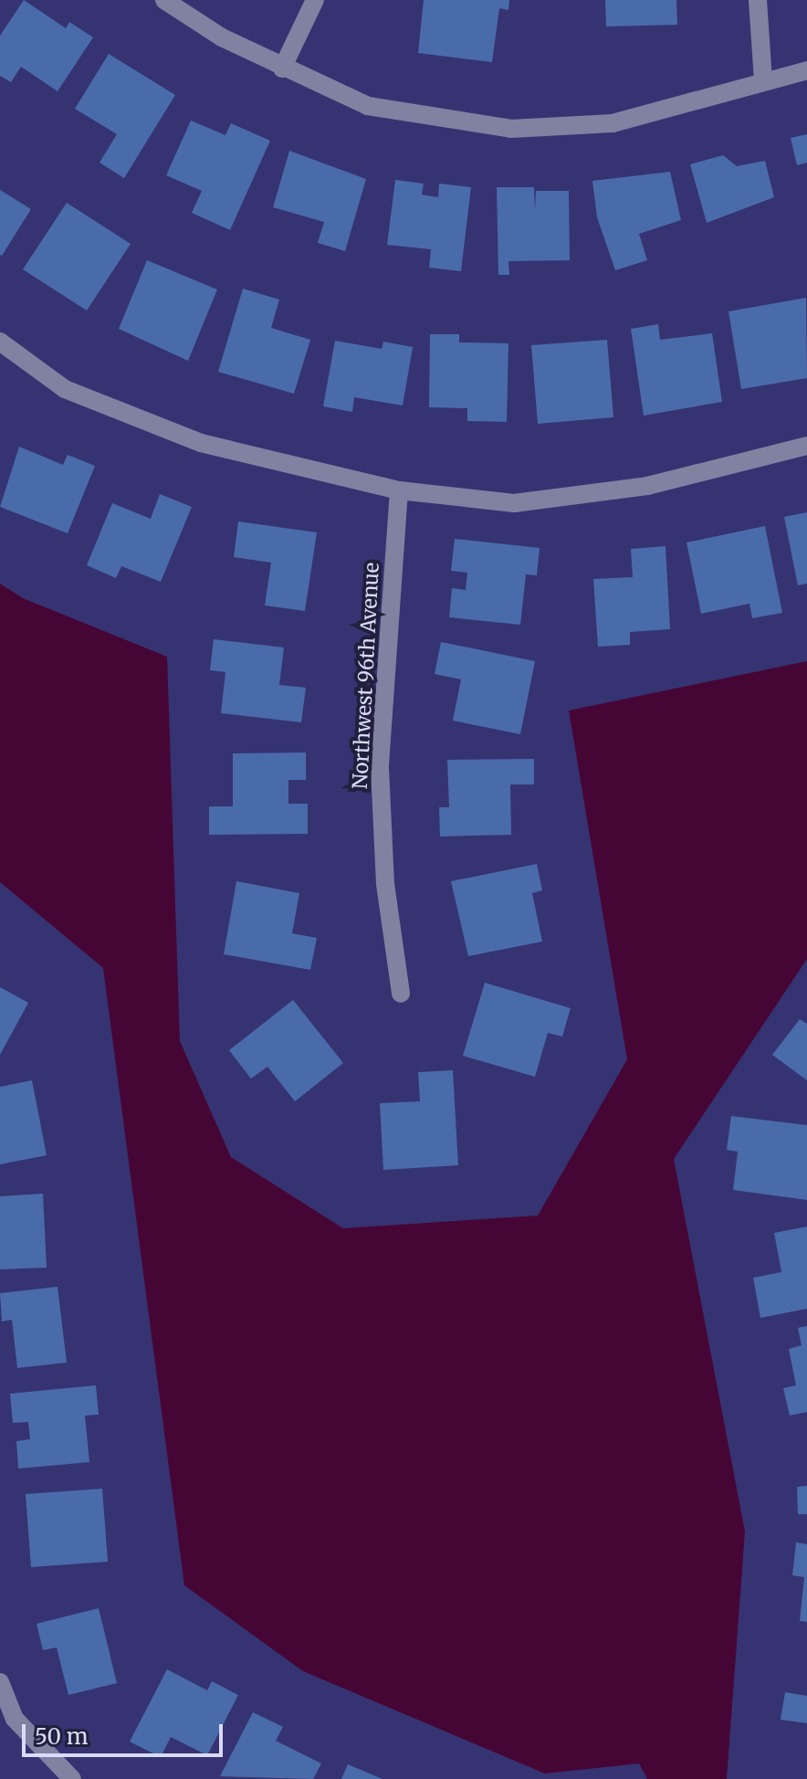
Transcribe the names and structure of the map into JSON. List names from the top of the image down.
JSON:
{
  "streets": {
    "street": ["Northwest 96th Avenue"]
  },
  "scale_bar": "50 m"
}
